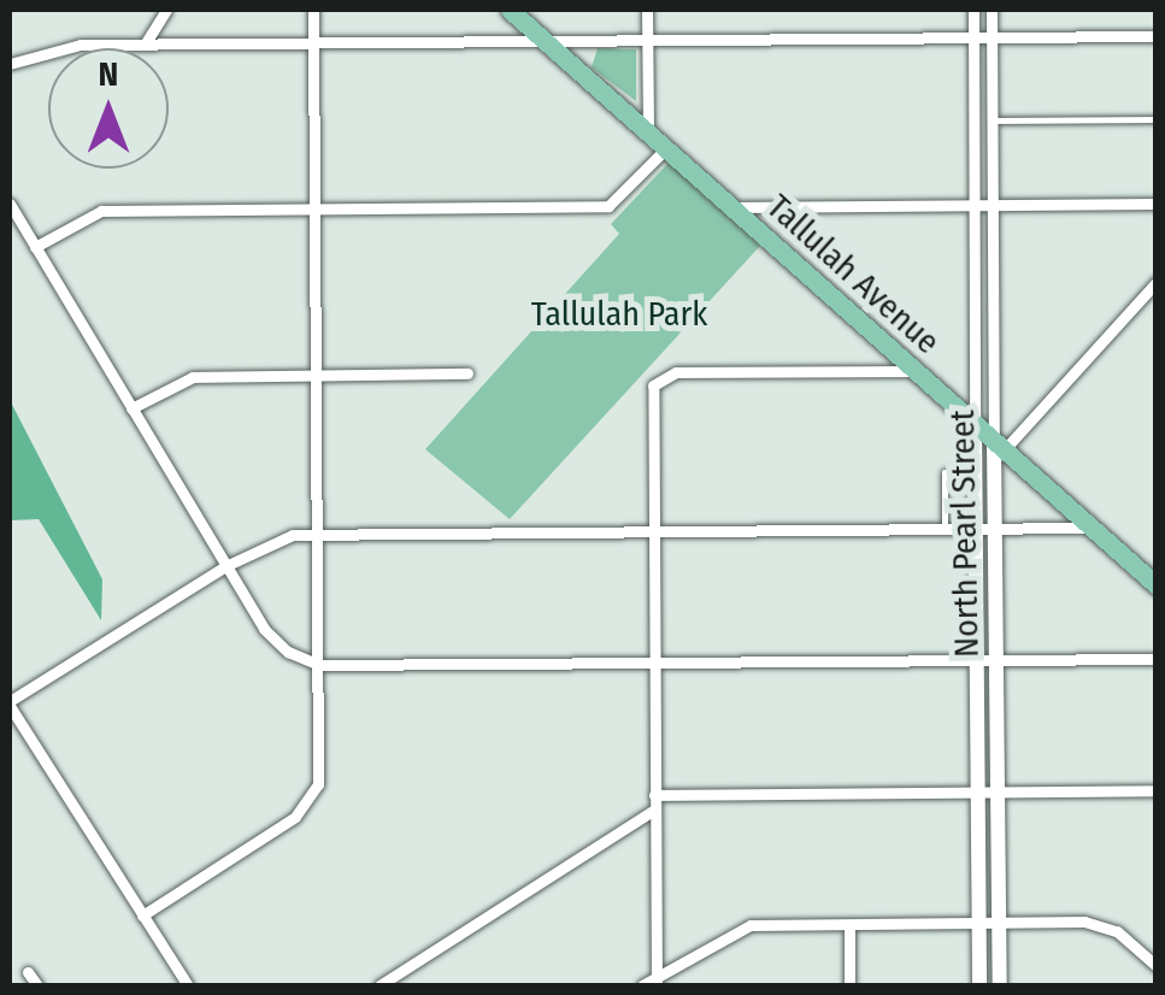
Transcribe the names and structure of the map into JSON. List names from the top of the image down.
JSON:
{
  "streets": {
    "main road": ["Tallulah Avenue"],
    "street": ["North Pearl Street"]
  },
  "crossings": [
    ["Tallulah Avenue", "North Pearl Street"]
  ],
  "parks": ["Tallulah Park"],
  "north": "top"
}
